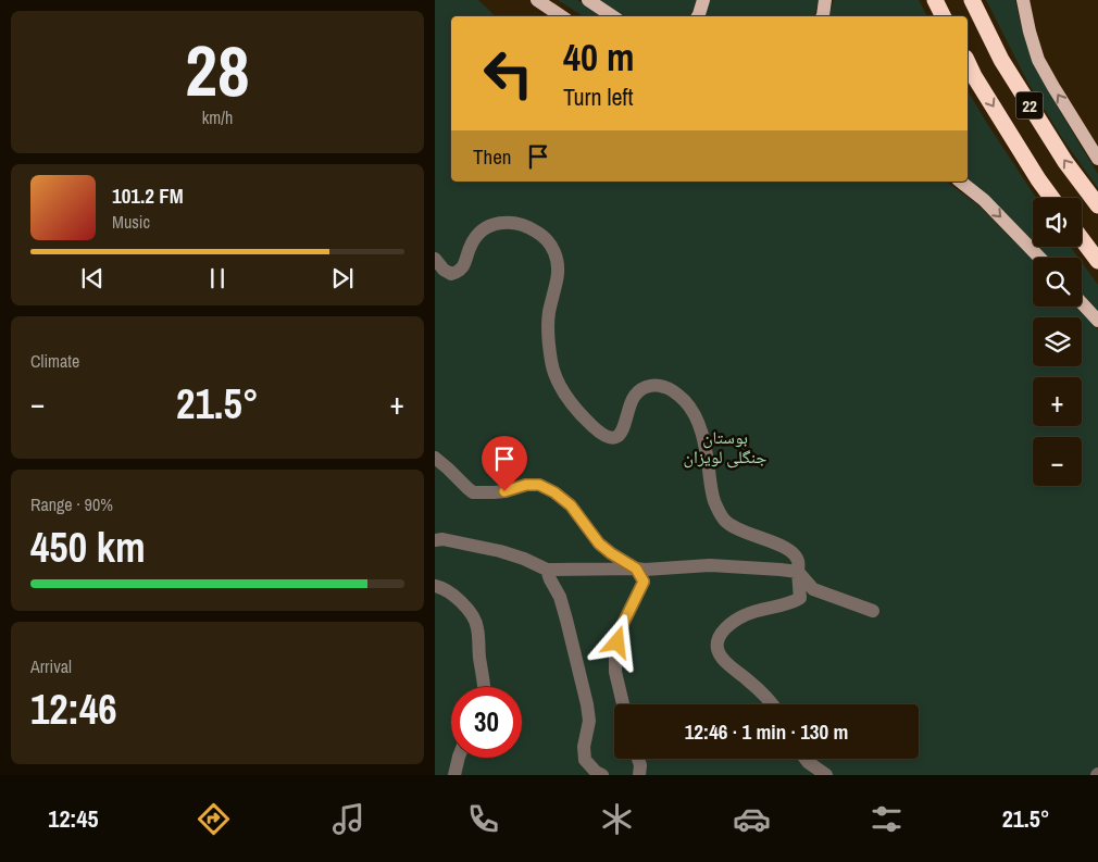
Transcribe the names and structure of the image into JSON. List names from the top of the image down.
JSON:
{
  "streets": {
    "highway": ["22"]
  },
  "parks": ["بوستان جنگلی لویزان"],
  "page": {
    "tile": [
      ["28", "km/h"],
      "Climate",
      ["Range · 90%", "450 km"],
      ["Arrival", "12:46"]
    ],
    "turn": ["40 m", "Turn left"],
    "then": "Then",
    "song": ["101.2 FM", "Music"],
    "map_buttons": ["+", "−"],
    "heat": ["−", "21.5°", "+"],
    "limit": "30",
    "trip": "12:46 · 1 min · 130 m",
    "tabs": ["12:45", "21.5°"]
  }
}
